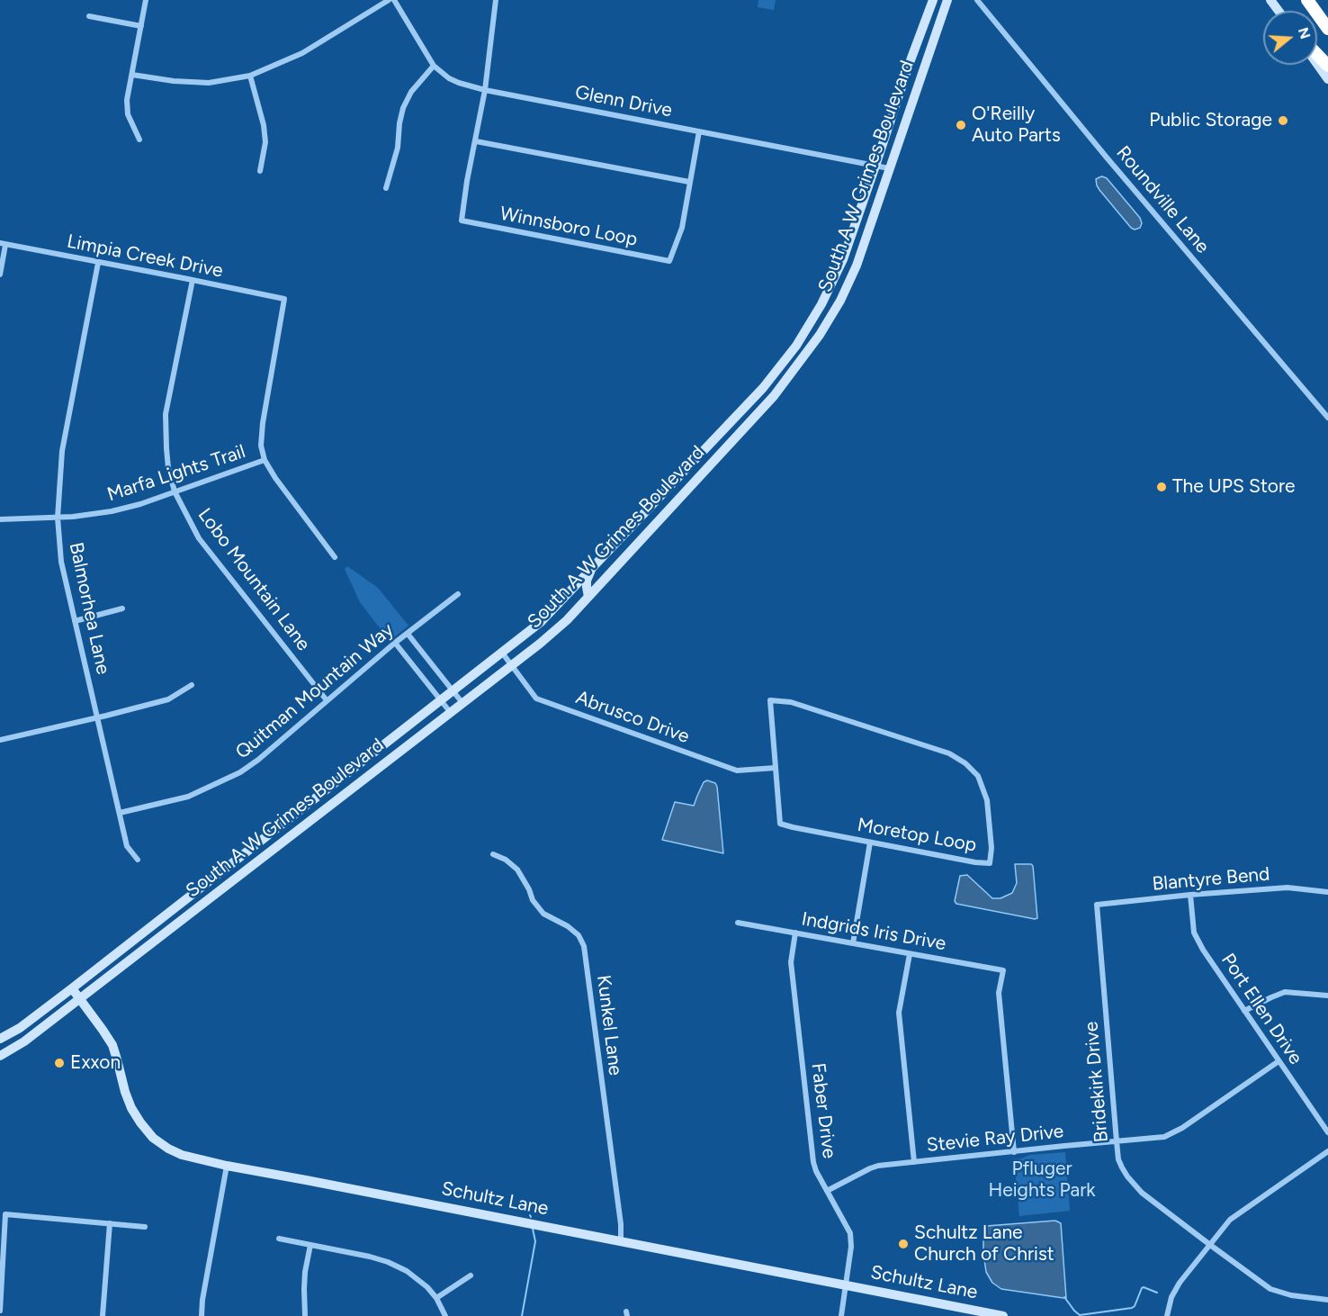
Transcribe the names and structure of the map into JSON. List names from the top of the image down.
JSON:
{
  "streets": {
    "main road": ["South A W Grimes Boulevard", "Schultz Lane"],
    "street": [
      "Glenn Drive",
      "Roundville Lane",
      "Winnsboro Loop",
      "Limpia Creek Drive",
      "Marfa Lights Trail",
      "Lobo Mountain Lane",
      "Balmorhea Lane",
      "Quitman Mountain Way",
      "Abrusco Drive",
      "Moretop Loop",
      "Blantyre Bend",
      "Indgrids Iris Drive",
      "Port Ellen Drive",
      "Kunkel Lane",
      "Bridekirk Drive",
      "Faber Drive",
      "Stevie Ray Drive"
    ]
  },
  "crossings": [
    ["Glenn Drive", "South A W Grimes Boulevard"],
    ["Glenn Drive", "Winnsboro Loop"],
    ["South A W Grimes Boulevard", "Abrusco Drive"],
    ["South A W Grimes Boulevard", "Schultz Lane"],
    ["Limpia Creek Drive", "Marfa Lights Trail"],
    ["Limpia Creek Drive", "Lobo Mountain Lane"],
    ["Limpia Creek Drive", "Balmorhea Lane"],
    ["Marfa Lights Trail", "Lobo Mountain Lane"],
    ["Marfa Lights Trail", "Balmorhea Lane"],
    ["Lobo Mountain Lane", "Quitman Mountain Way"],
    ["Balmorhea Lane", "Quitman Mountain Way"],
    ["Abrusco Drive", "Moretop Loop"],
    ["Blantyre Bend", "Port Ellen Drive"],
    ["Blantyre Bend", "Bridekirk Drive"],
    ["Indgrids Iris Drive", "Faber Drive"],
    ["Indgrids Iris Drive", "Stevie Ray Drive"],
    ["Port Ellen Drive", "Stevie Ray Drive"],
    ["Kunkel Lane", "Schultz Lane"],
    ["Bridekirk Drive", "Stevie Ray Drive"],
    ["Faber Drive", "Stevie Ray Drive"],
    ["Faber Drive", "Schultz Lane"]
  ],
  "parks": ["Pfluger Heights Park"],
  "places": [
    "Public Storage",
    "O'Reilly Auto Parts",
    "The UPS Store",
    "Exxon",
    "Schultz Lane Church of Christ"
  ],
  "north": "right"
}
